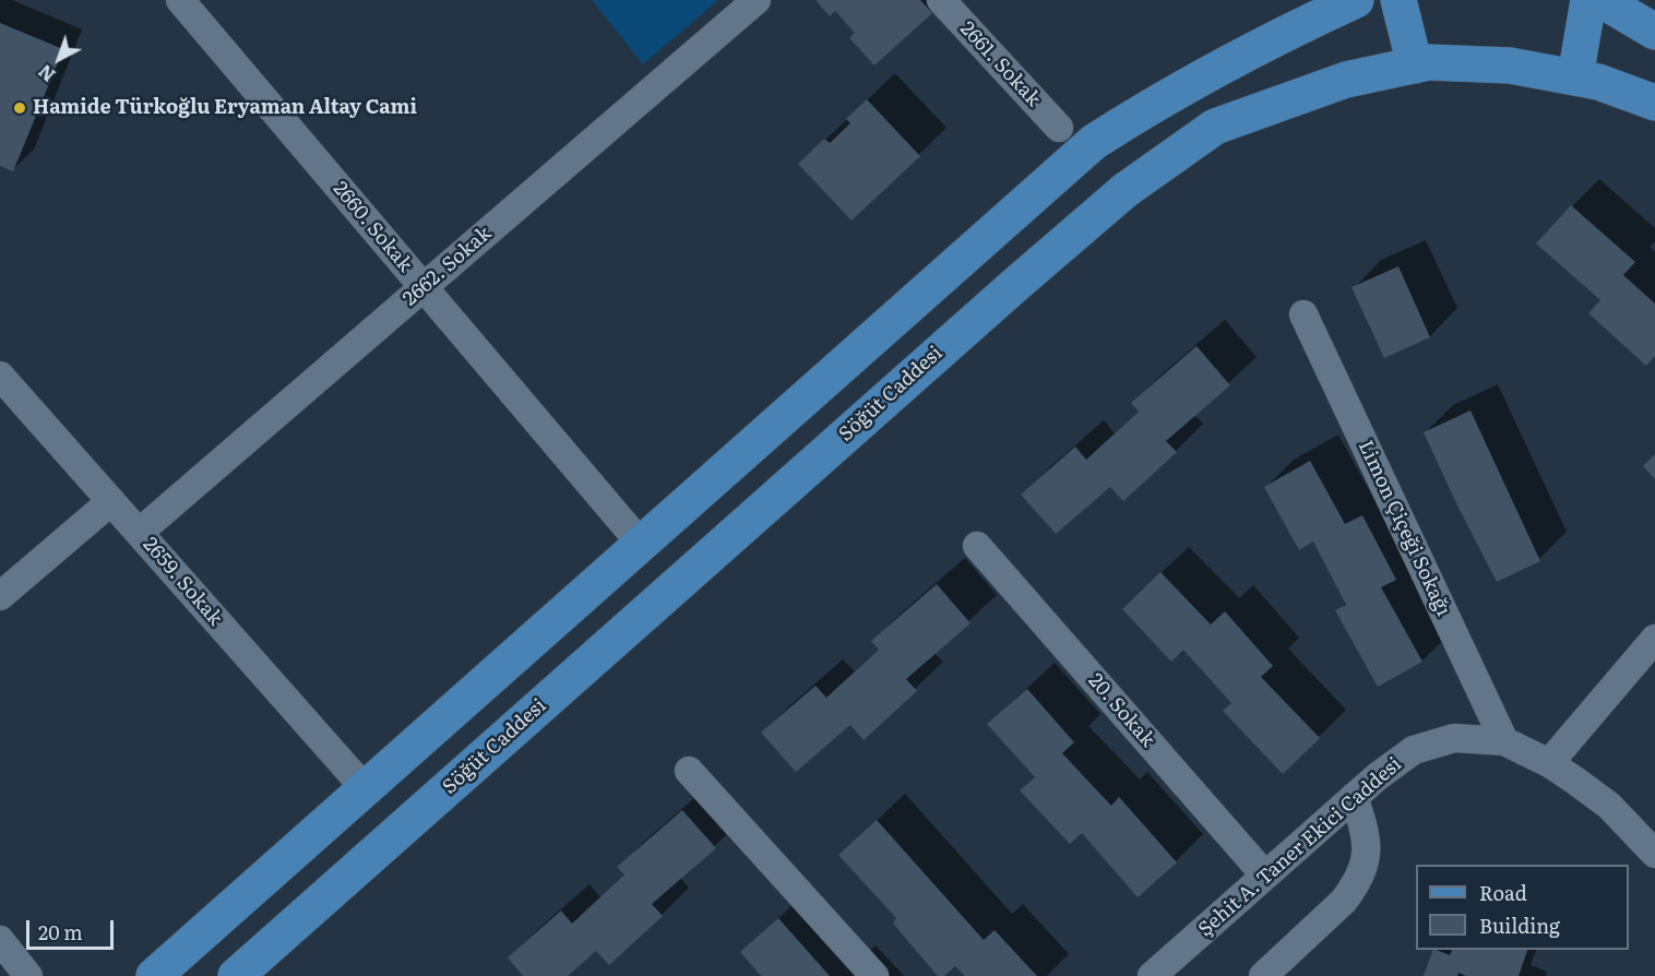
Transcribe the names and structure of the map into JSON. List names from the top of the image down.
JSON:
{
  "streets": {
    "main road": ["Söğüt Caddesi"],
    "street": [
      "2661. Sokak",
      "2660. Sokak",
      "2662. Sokak",
      "Limon Çiçeği Sokağı",
      "2659. Sokak",
      "20. Sokak",
      "Şehit A. Taner Ekici Caddesi"
    ]
  },
  "crossings": [
    ["2660. Sokak", "2662. Sokak"],
    ["2662. Sokak", "2659. Sokak"],
    ["Limon Çiçeği Sokağı", "Şehit A. Taner Ekici Caddesi"],
    ["20. Sokak", "Şehit A. Taner Ekici Caddesi"]
  ],
  "places": ["Hamide Türkoğlu Eryaman Altay Cami"],
  "legend": ["Road", "Building"],
  "scale_bar": "20 m",
  "north": "bottom left"
}
